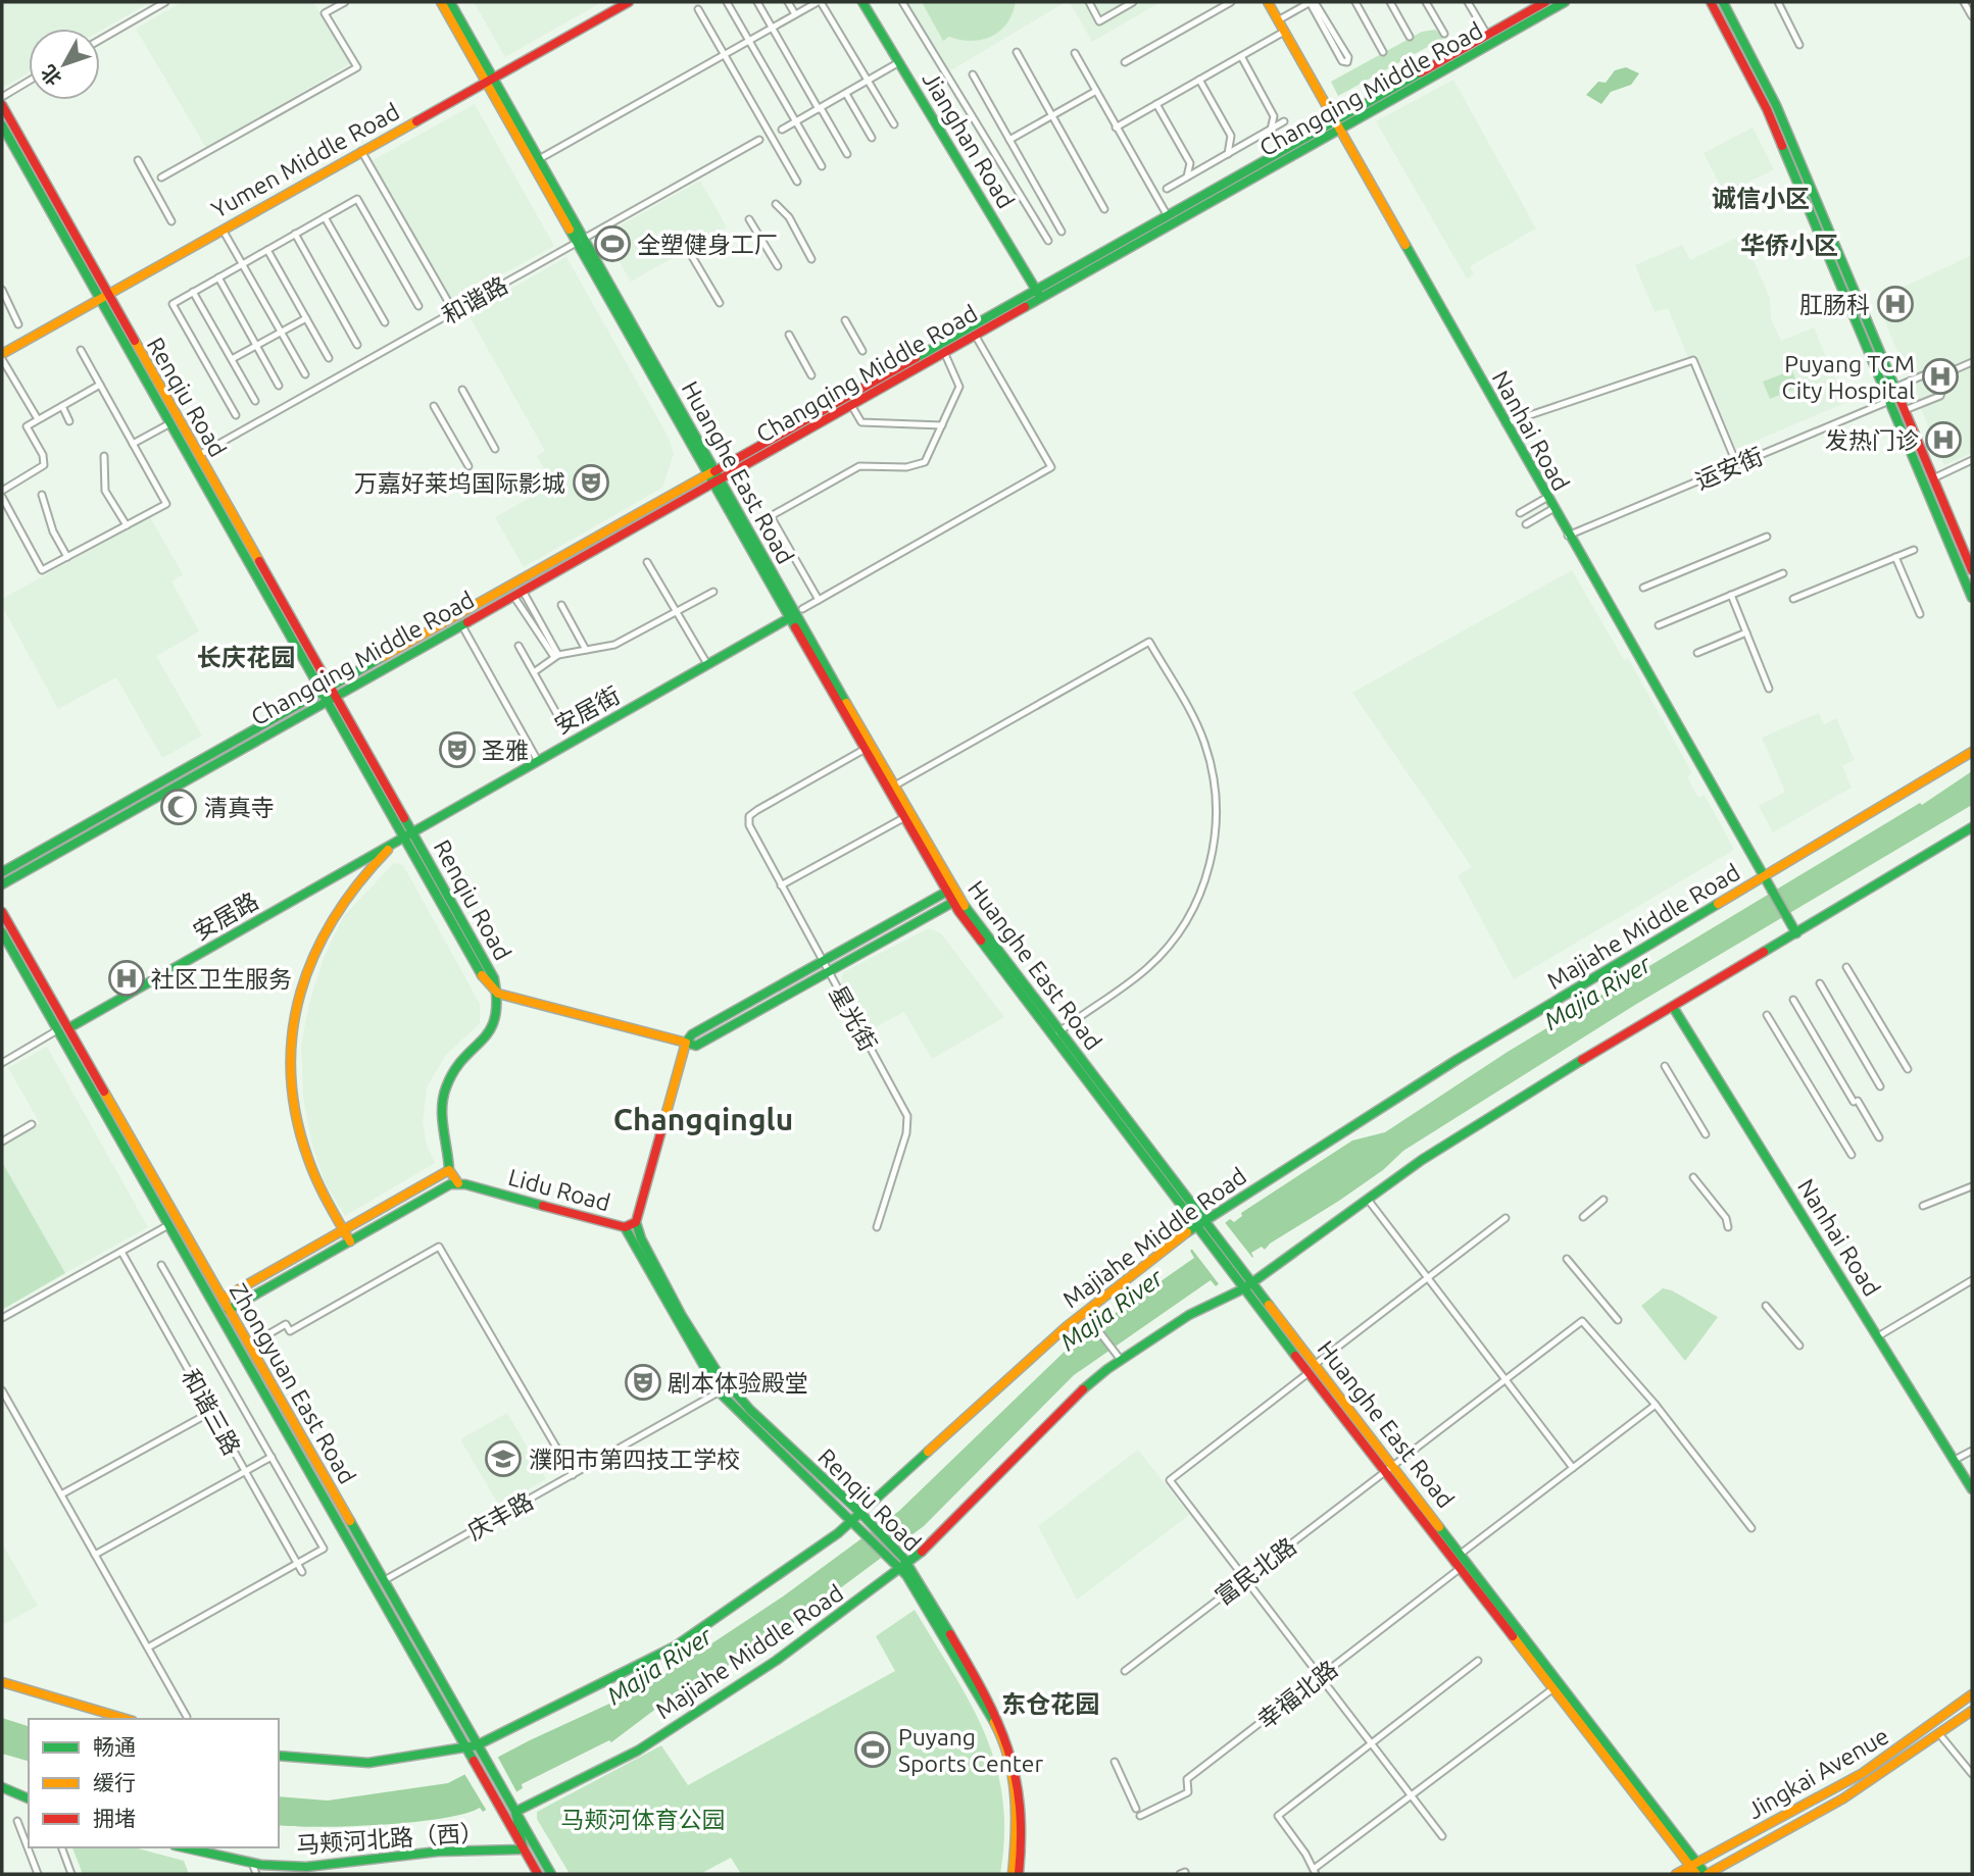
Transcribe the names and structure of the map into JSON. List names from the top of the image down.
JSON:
{
  "streets": {
    "street": [
      "Changqing Middle Road",
      "Jianghan Road",
      "Yumen Middle Road",
      "和谐路",
      "Renqiu Road",
      "Nanhai Road",
      "运安街",
      "Huanghe East Road",
      "安居街",
      "安居路",
      "Majiahe Middle Road",
      "星光街",
      "Lidu Road",
      "Zhongyuan East Road",
      "和谐三路",
      "庆丰路",
      "富民北路",
      "幸福北路",
      "Jingkai Avenue",
      "马颊河北路（西）"
    ]
  },
  "crossings": [
    ["Changqing Middle Road", "Jianghan Road"],
    ["Changqing Middle Road", "Renqiu Road"],
    ["Changqing Middle Road", "Nanhai Road"],
    ["Changqing Middle Road", "Huanghe East Road"],
    ["Yumen Middle Road", "Renqiu Road"],
    ["Yumen Middle Road", "Huanghe East Road"],
    ["和谐路", "Renqiu Road"],
    ["和谐路", "Huanghe East Road"],
    ["Renqiu Road", "安居街"],
    ["Renqiu Road", "安居路"],
    ["Renqiu Road", "Majiahe Middle Road"],
    ["Renqiu Road", "Lidu Road"],
    ["Renqiu Road", "庆丰路"],
    ["Nanhai Road", "运安街"],
    ["Nanhai Road", "Majiahe Middle Road"],
    ["Huanghe East Road", "安居街"],
    ["Huanghe East Road", "Majiahe Middle Road"],
    ["Huanghe East Road", "星光街"],
    ["Huanghe East Road", "富民北路"],
    ["Huanghe East Road", "幸福北路"],
    ["Huanghe East Road", "Jingkai Avenue"],
    ["安居街", "安居路"],
    ["安居路", "Zhongyuan East Road"],
    ["Majiahe Middle Road", "Zhongyuan East Road"],
    ["Zhongyuan East Road", "庆丰路"],
    ["Zhongyuan East Road", "马颊河北路（西）"]
  ],
  "districts": [
    "诚信小区",
    "华侨小区",
    "长庆花园",
    "Changqinglu",
    "东仓花园"
  ],
  "water": ["Majia River"],
  "parks": ["马颊河体育公园"],
  "places": {
    "sports": ["全塑健身工厂", "Puyang Sports Center"],
    "hospital": [
      "肛肠科",
      "Puyang TCM City Hospital",
      "发热门诊",
      "社区卫生服务"
    ],
    "theatre": ["万嘉好莱坞国际影城", "圣雅", "剧本体验殿堂"],
    "mosque": ["清真寺"],
    "school or university": ["濮阳市第四技工学校"]
  },
  "legend": ["畅通", "缓行", "拥堵"],
  "north": "bottom left"
}
